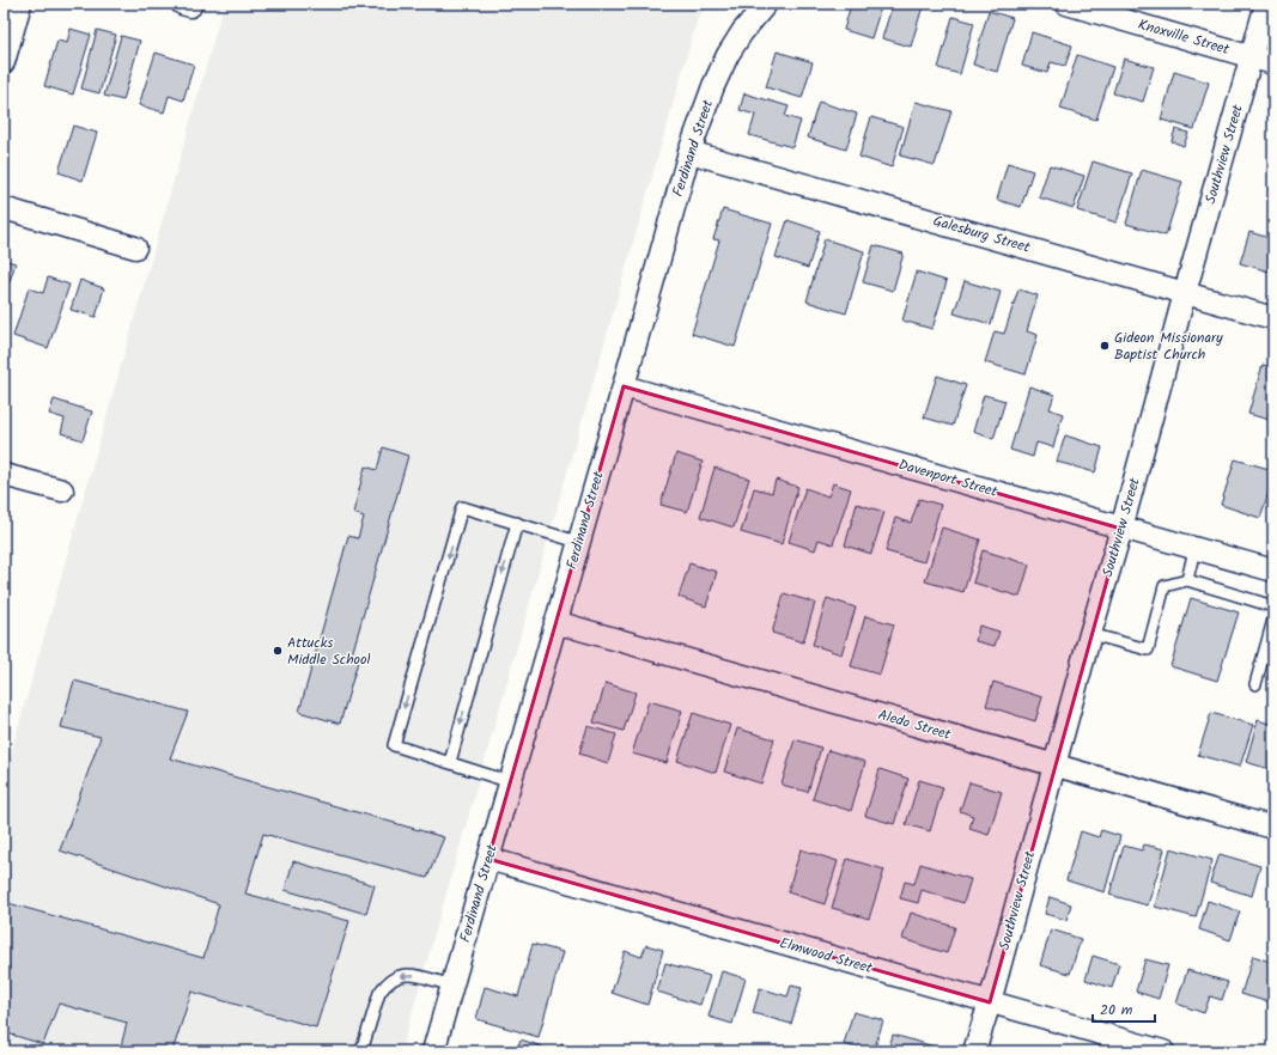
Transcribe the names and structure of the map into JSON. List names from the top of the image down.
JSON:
{
  "streets": {
    "street": [
      "Knoxville Street",
      "Ferdinand Street",
      "Southview Street",
      "Galesburg Street",
      "Davenport Street",
      "Aledo Street",
      "Elmwood Street"
    ]
  },
  "crossings": [
    ["Knoxville Street", "Southview Street"],
    ["Ferdinand Street", "Galesburg Street"],
    ["Ferdinand Street", "Davenport Street"],
    ["Ferdinand Street", "Aledo Street"],
    ["Ferdinand Street", "Elmwood Street"],
    ["Southview Street", "Galesburg Street"],
    ["Southview Street", "Davenport Street"],
    ["Southview Street", "Aledo Street"],
    ["Southview Street", "Elmwood Street"]
  ],
  "places": ["Gideon Missionary Baptist Church", "Attucks Middle School"],
  "scale_bar": "20 m"
}
